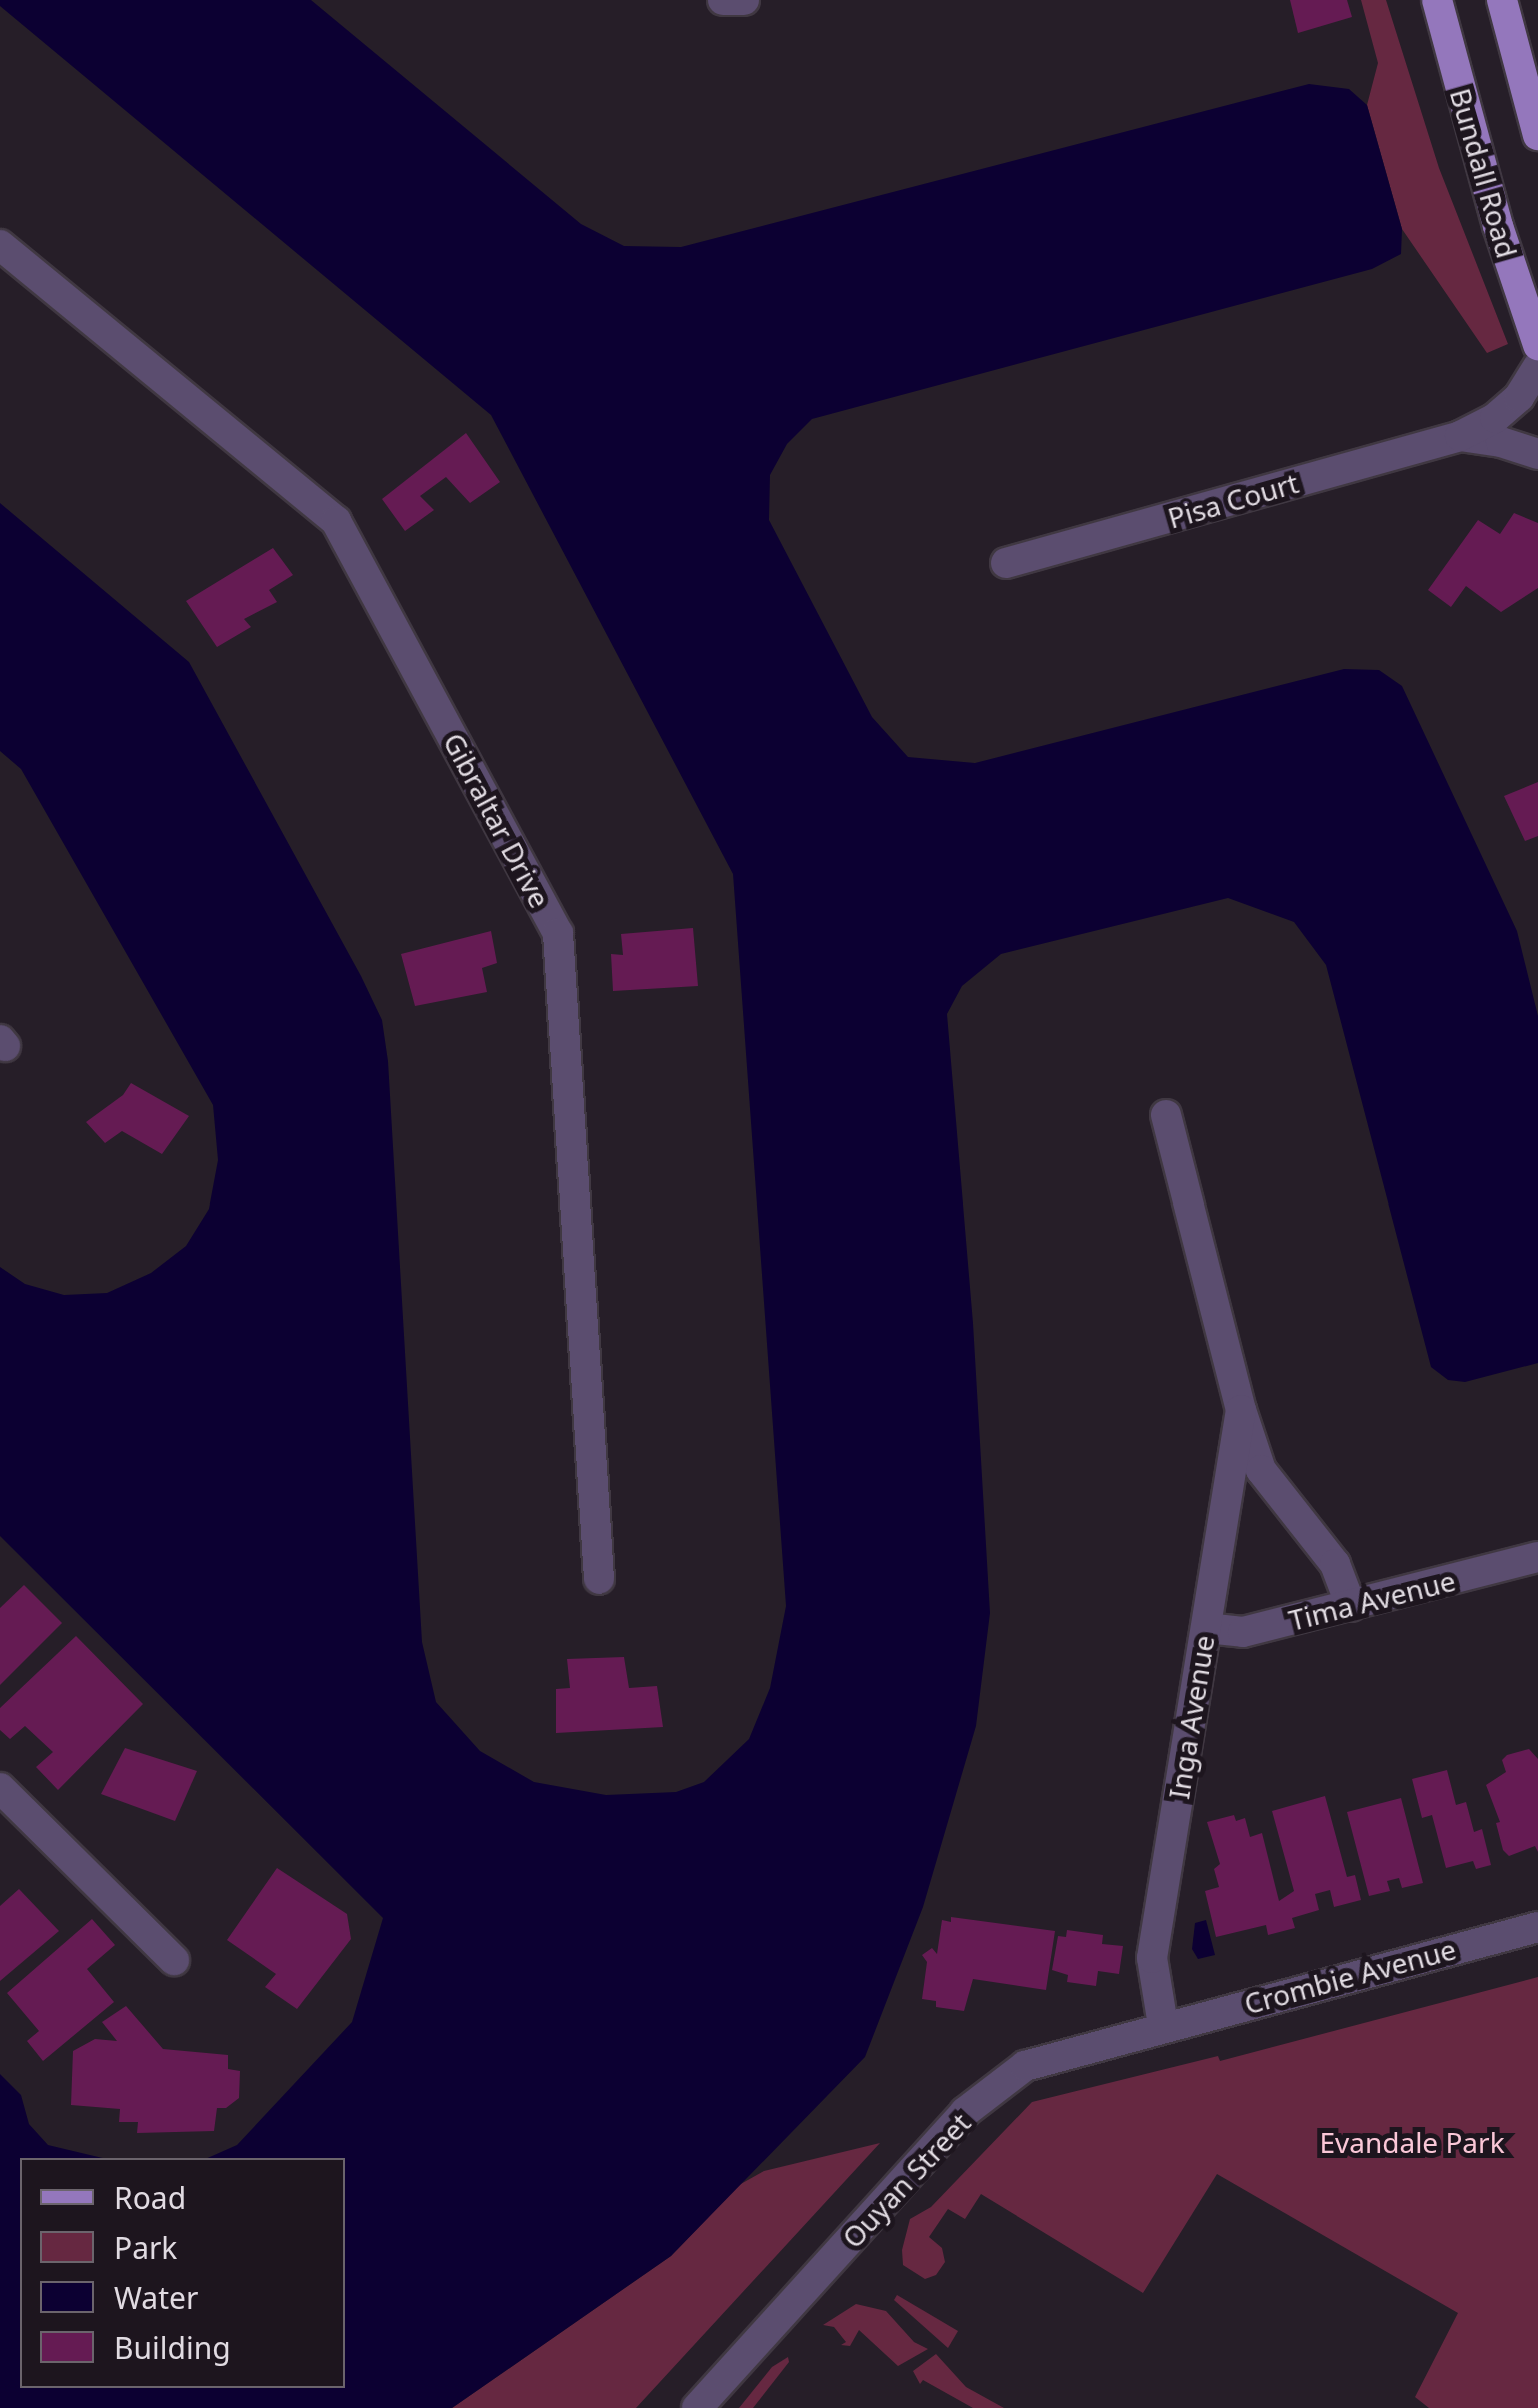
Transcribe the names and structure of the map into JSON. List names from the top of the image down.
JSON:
{
  "streets": {
    "main road": ["Bundall Road"],
    "street": [
      "Pisa Court",
      "Gibraltar Drive",
      "Tima Avenue",
      "Inga Avenue",
      "Crombie Avenue",
      "Ouyan Street"
    ]
  },
  "crossings": [
    ["Tima Avenue", "Inga Avenue"],
    ["Inga Avenue", "Crombie Avenue"],
    ["Inga Avenue", "Ouyan Street"],
    ["Crombie Avenue", "Ouyan Street"]
  ],
  "parks": ["Evandale Park"],
  "legend": [
    "Road",
    "Park",
    "Water",
    "Building"
  ]
}
